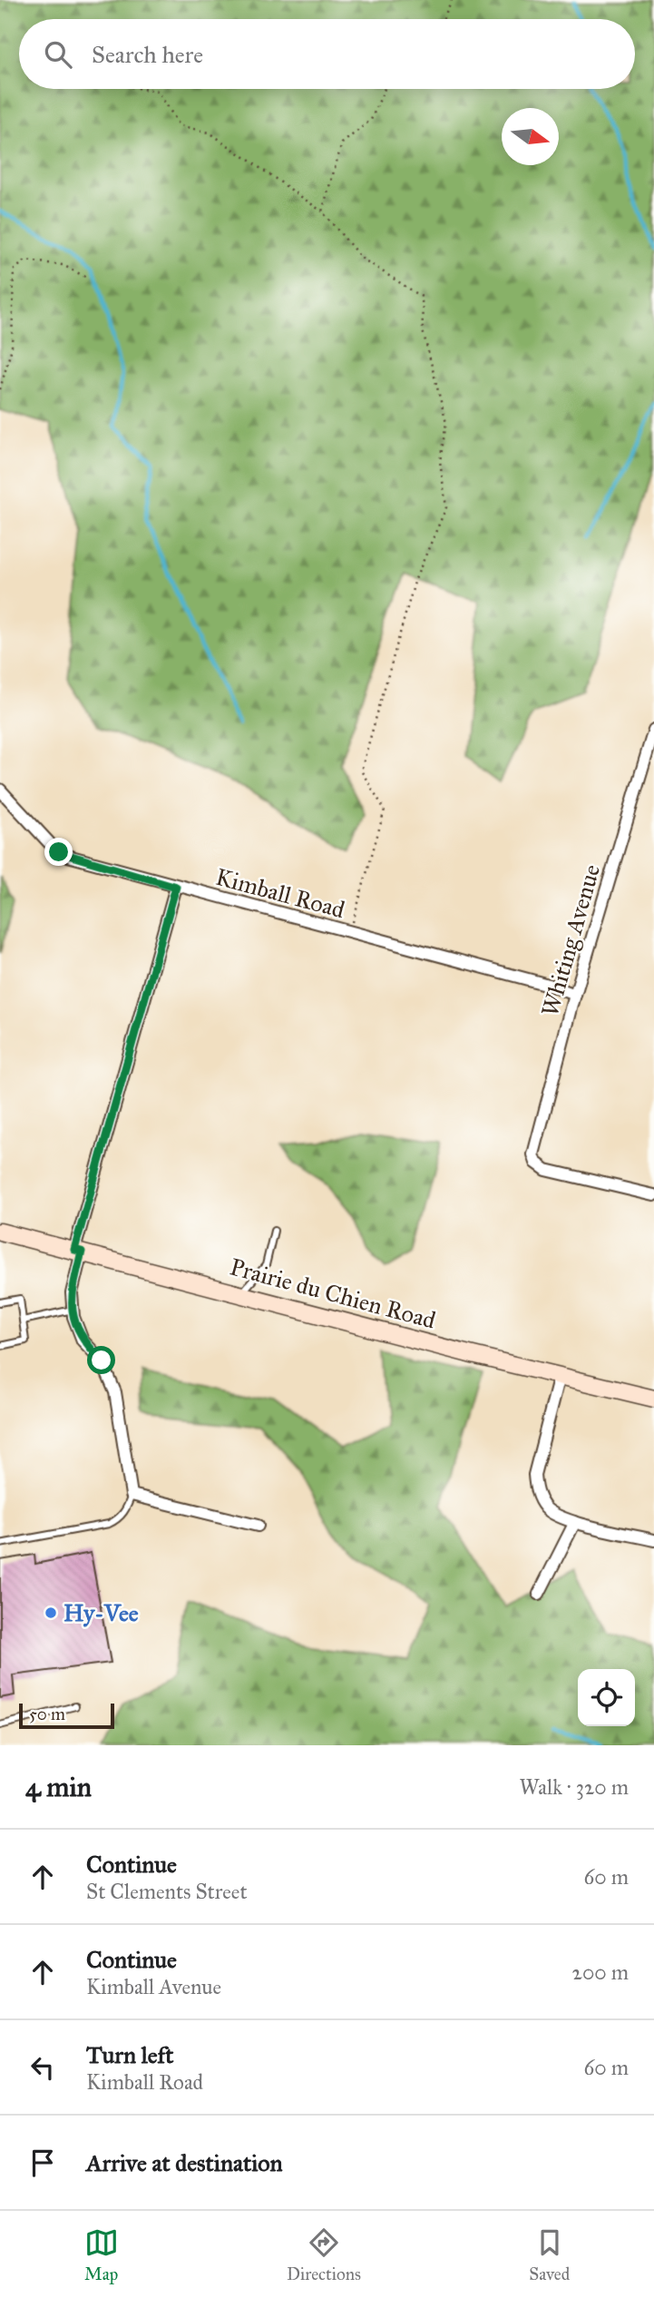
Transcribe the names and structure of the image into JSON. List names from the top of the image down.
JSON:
{
  "streets": {
    "street": ["Kimball Road", "Whiting Avenue", "Prairie du Chien Road"]
  },
  "crossings": [
    ["Kimball Road", "Whiting Avenue"]
  ],
  "places": ["Hy-Vee"],
  "scale_bar": "50 m",
  "north": "right",
  "page": {
    "search": "Search here",
    "scale": "50 m",
    "heading": ["4 min", "Walk · 320 m"],
    "list": [
      ["Continue", "St Clements Street", "60 m"],
      ["Continue", "Kimball Avenue", "200 m"],
      ["Turn left", "Kimball Road", "60 m"],
      "Arrive at destination"
    ],
    "nav": ["Map", "Directions", "Saved"]
  }
}
